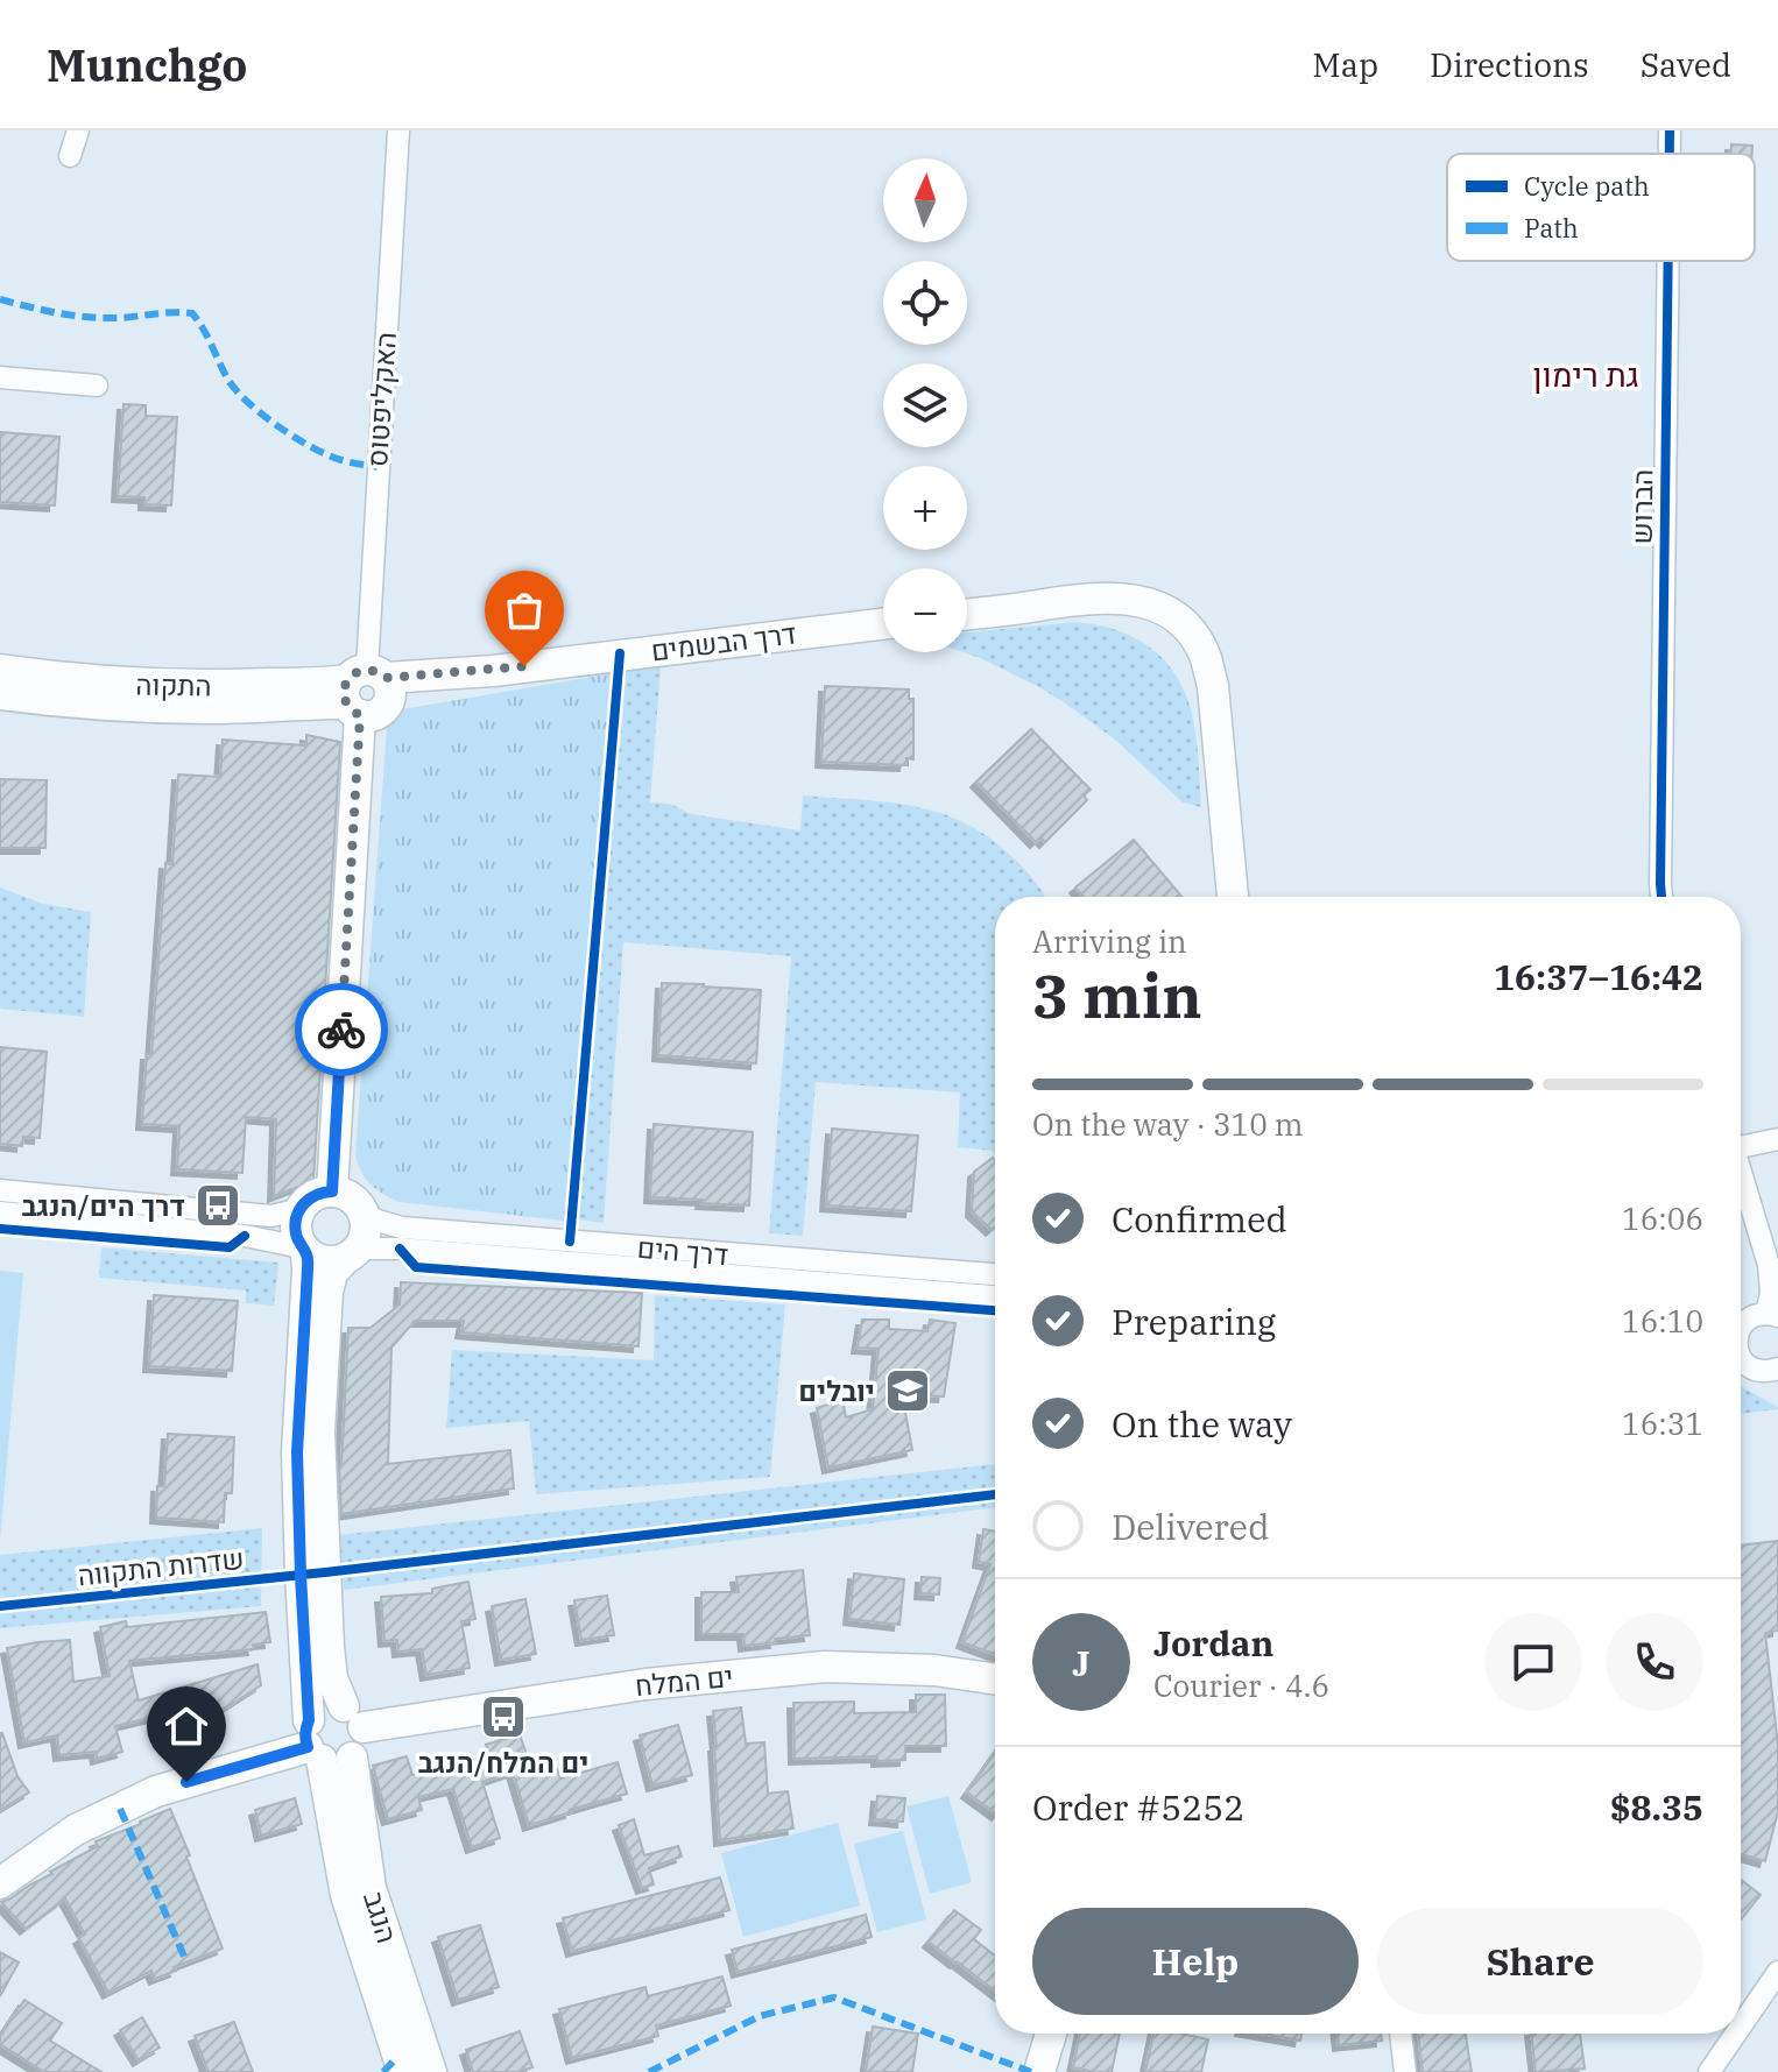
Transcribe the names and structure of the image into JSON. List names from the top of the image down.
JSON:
{
  "streets": {
    "street": [
      "האקליפטוס",
      "הברוש",
      "דרך הבשמים",
      "התקוה",
      "דרך הים",
      "ים המלח",
      "הנגב"
    ],
    "cycle path": ["שדרות התקווה"]
  },
  "crossings": [
    ["האקליפטוס", "דרך הבשמים"],
    ["האקליפטוס", "התקוה"],
    ["דרך הבשמים", "התקוה"],
    ["ים המלח", "הנגב"]
  ],
  "districts": ["גת רימון"],
  "places": {
    "bus stop": ["דרך הים/הנגב", "ים המלח/הנגב"],
    "school or university": ["יובלים"]
  },
  "legend": ["Cycle path", "Path"],
  "north": "top",
  "page": {
    "header": "Munchgo",
    "nav": ["Map", "Directions", "Saved"],
    "map_buttons": ["+", "−"],
    "heading": ["3 min", "Arriving in", "16:37–16:42"],
    "panel": [
      "Jordan",
      "Courier · 4.6",
      "Order #5252",
      "$8.35"
    ],
    "bar": "On the way · 310 m",
    "list": [
      ["Confirmed", "16:06"],
      ["Preparing", "16:10"],
      ["On the way", "16:31"],
      "Delivered"
    ],
    "round": "J",
    "buttons": ["Help", "Share"]
  }
}
